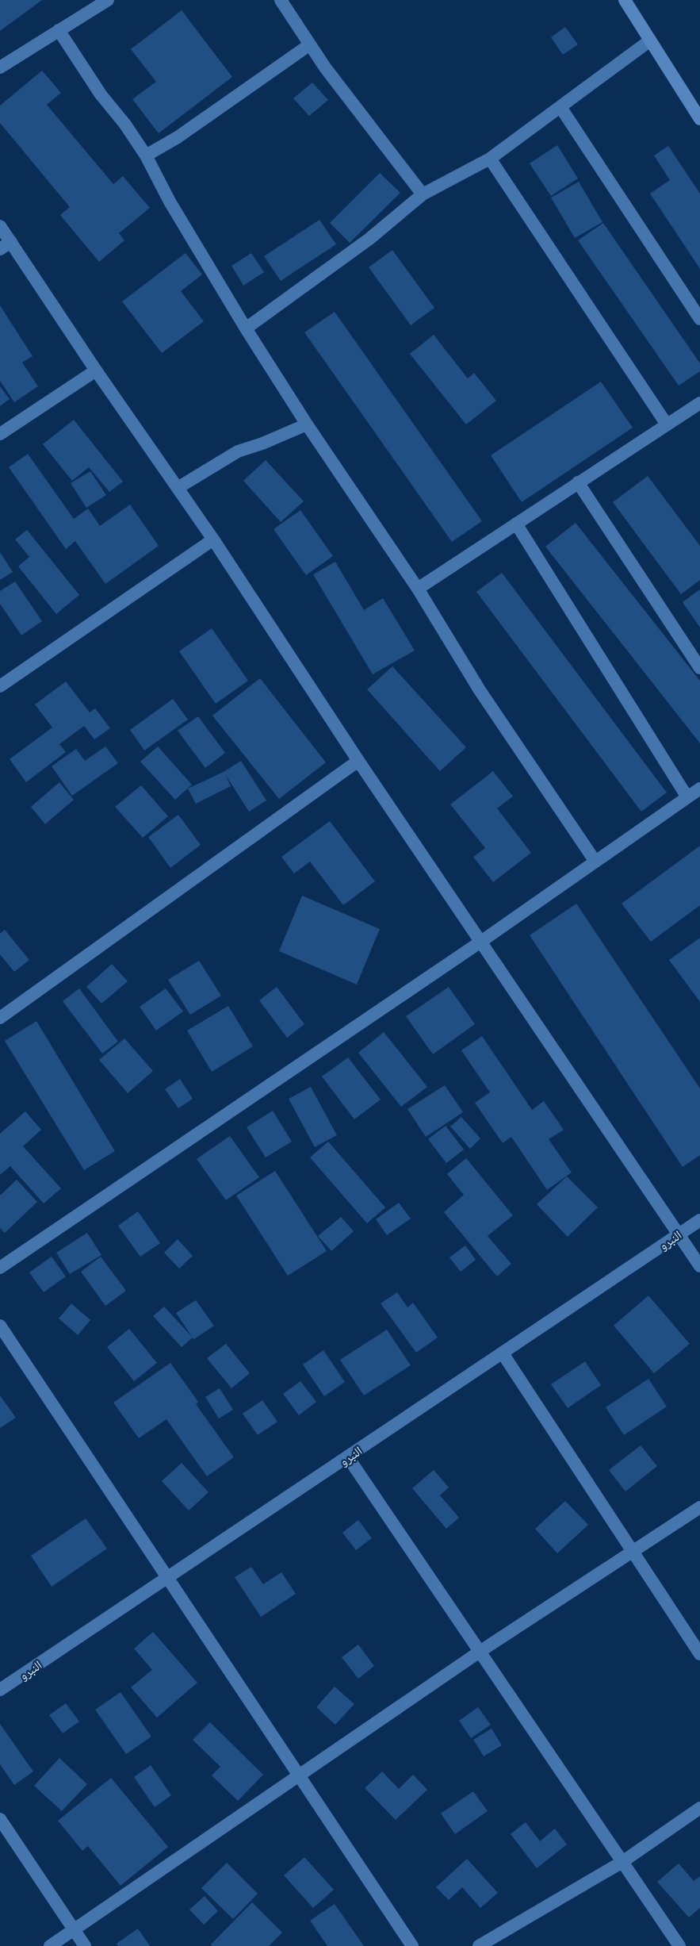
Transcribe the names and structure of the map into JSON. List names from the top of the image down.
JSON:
{
  "streets": {
    "street": ["النبرو"]
  }
}
